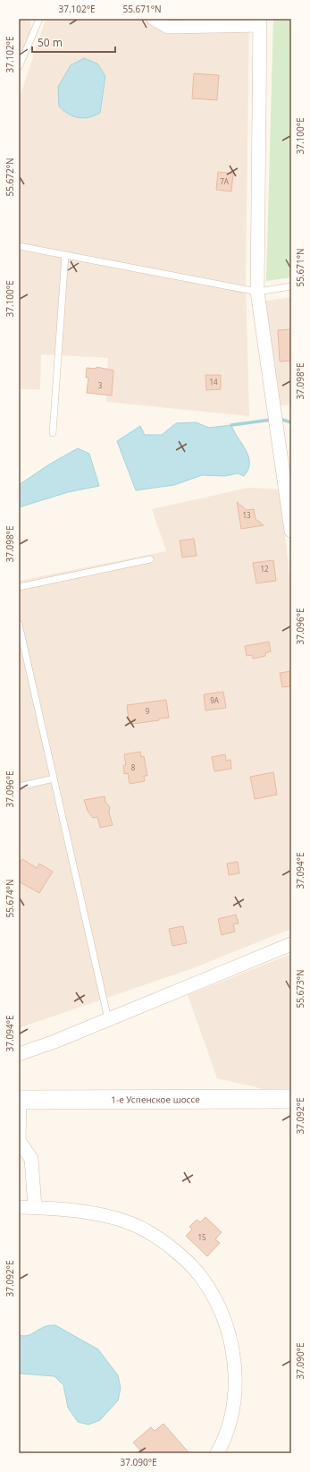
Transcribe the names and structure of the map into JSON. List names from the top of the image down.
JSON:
{
  "streets": {
    "main road": ["1-е Успенское шоссе"]
  },
  "house_numbers": [
    "7А",
    "14",
    "3",
    "13",
    "12",
    "9А",
    "9",
    "8",
    "15"
  ],
  "scale_bar": "50 m",
  "coordinates": [
    "37.102°E",
    "55.671°N",
    "37.100°E",
    "55.672°N",
    "37.098°E",
    "37.096°E",
    "37.094°E",
    "55.674°N",
    "55.673°N",
    "37.092°E",
    "37.090°E"
  ]
}
